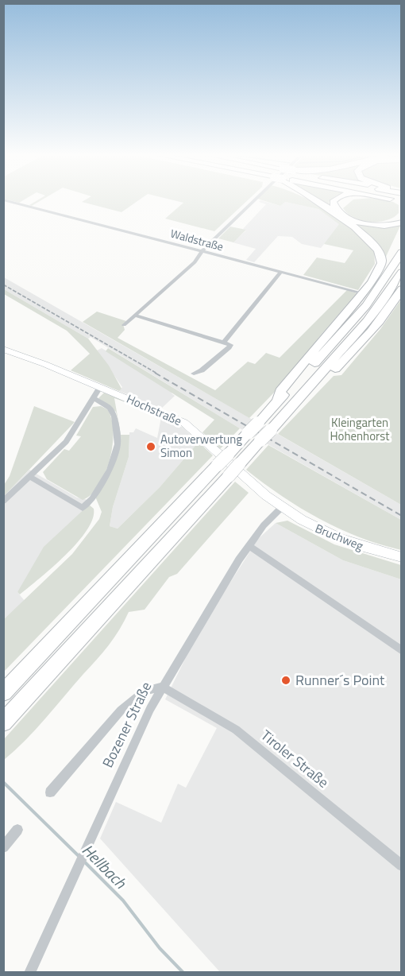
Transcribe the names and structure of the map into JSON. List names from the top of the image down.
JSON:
{
  "streets": {
    "street": [
      "Waldstraße",
      "Hochstraße",
      "Bruchweg",
      "Bozener Straße",
      "Tiroler Straße"
    ]
  },
  "crossings": [
    ["Hochstraße", "Bruchweg"],
    ["Hochstraße", "Bozener Straße"],
    ["Bruchweg", "Bozener Straße"],
    ["Bozener Straße", "Tiroler Straße"]
  ],
  "water": ["Hellbach"],
  "parks": ["Kleingarten Hohenhorst"],
  "places": ["Autoverwertung Simon", "Runner´s Point"]
}
